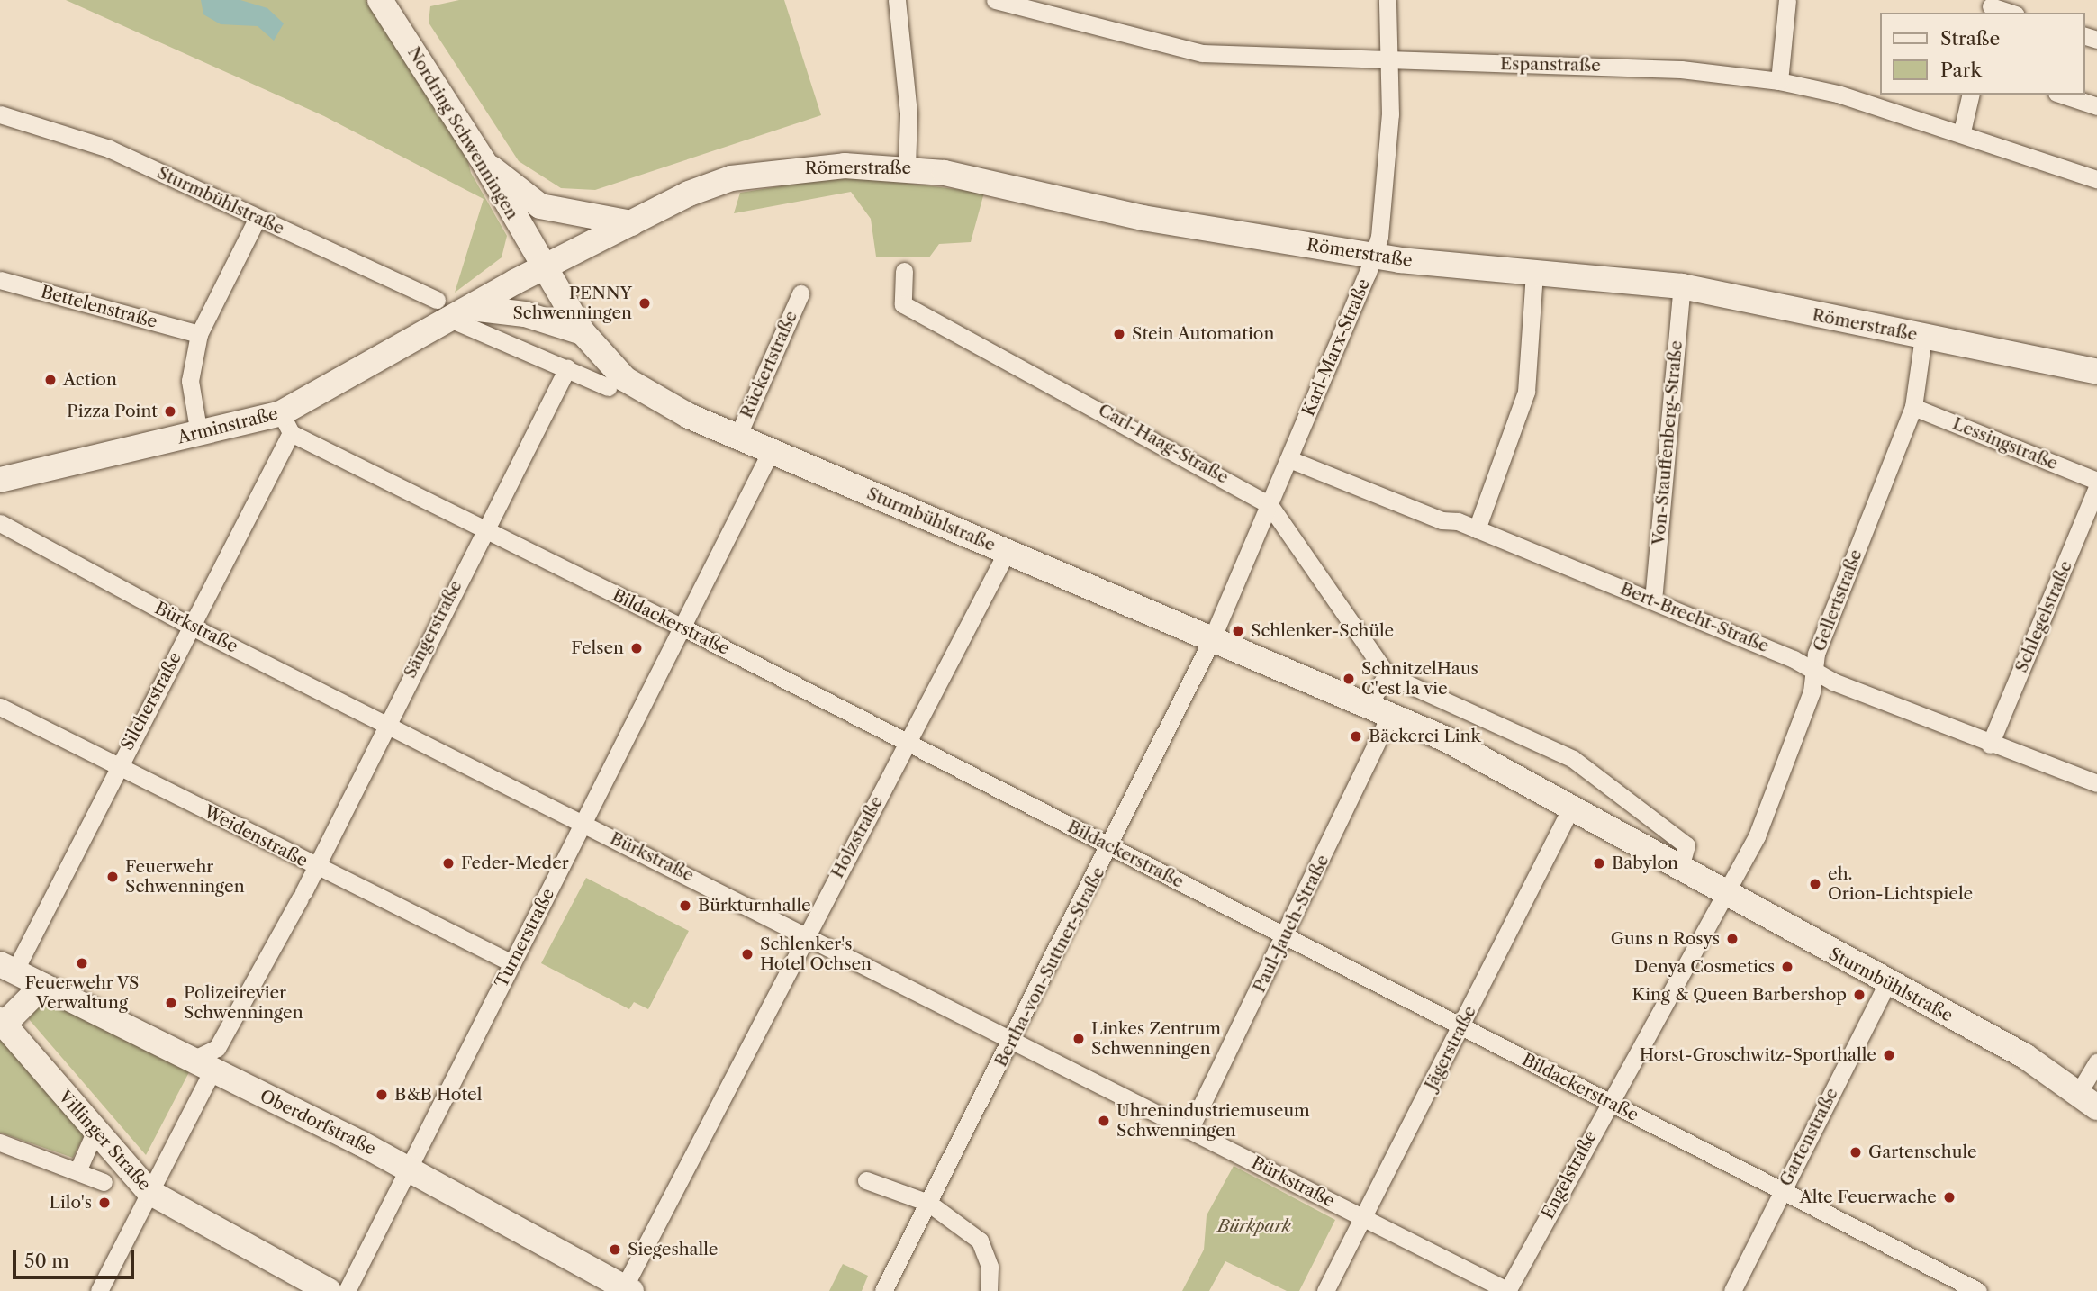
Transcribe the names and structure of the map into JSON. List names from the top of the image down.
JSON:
{
  "streets": {
    "main road": [
      "Nordring Schwenningen",
      "Römerstraße",
      "Sturmbühlstraße",
      "Arminstraße",
      "Oberdorfstraße",
      "Villinger Straße"
    ],
    "street": [
      "Espanstraße",
      "Bettelenstraße",
      "Karl-Marx-Straße",
      "Rückertstraße",
      "Von-Stauffenberg-Straße",
      "Carl-Haag-Straße",
      "Lessingstraße",
      "Gellertstraße",
      "Schlegelstraße",
      "Bert-Brecht-Straße",
      "Bildackerstraße",
      "Bürkstraße",
      "Sängerstraße",
      "Silcherstraße",
      "Weidenstraße",
      "Holzstraße",
      "Paul-Jauch-Straße",
      "Turnerstraße",
      "Bertha-von-Suttner-Straße",
      "Jägerstraße",
      "Gartenstraße",
      "Engelstraße"
    ]
  },
  "crossings": [
    ["Espanstraße", "Karl-Marx-Straße"],
    ["Nordring Schwenningen", "Römerstraße"],
    ["Nordring Schwenningen", "Sturmbühlstraße"],
    ["Nordring Schwenningen", "Arminstraße"],
    ["Römerstraße", "Sturmbühlstraße"],
    ["Römerstraße", "Karl-Marx-Straße"],
    ["Römerstraße", "Arminstraße"],
    ["Römerstraße", "Von-Stauffenberg-Straße"],
    ["Römerstraße", "Gellertstraße"],
    ["Sturmbühlstraße", "Karl-Marx-Straße"],
    ["Sturmbühlstraße", "Rückertstraße"],
    ["Sturmbühlstraße", "Arminstraße"],
    ["Sturmbühlstraße", "Gellertstraße"],
    ["Sturmbühlstraße", "Sängerstraße"],
    ["Sturmbühlstraße", "Holzstraße"],
    ["Sturmbühlstraße", "Paul-Jauch-Straße"],
    ["Sturmbühlstraße", "Turnerstraße"],
    ["Sturmbühlstraße", "Bertha-von-Suttner-Straße"],
    ["Sturmbühlstraße", "Jägerstraße"],
    ["Sturmbühlstraße", "Gartenstraße"],
    ["Sturmbühlstraße", "Engelstraße"],
    ["Karl-Marx-Straße", "Carl-Haag-Straße"],
    ["Karl-Marx-Straße", "Bert-Brecht-Straße"],
    ["Karl-Marx-Straße", "Bertha-von-Suttner-Straße"],
    ["Arminstraße", "Bildackerstraße"],
    ["Arminstraße", "Silcherstraße"],
    ["Von-Stauffenberg-Straße", "Bert-Brecht-Straße"],
    ["Lessingstraße", "Gellertstraße"],
    ["Gellertstraße", "Bert-Brecht-Straße"],
    ["Gellertstraße", "Engelstraße"],
    ["Schlegelstraße", "Bert-Brecht-Straße"],
    ["Bildackerstraße", "Sängerstraße"],
    ["Bildackerstraße", "Silcherstraße"],
    ["Bildackerstraße", "Holzstraße"],
    ["Bildackerstraße", "Paul-Jauch-Straße"],
    ["Bildackerstraße", "Turnerstraße"],
    ["Bildackerstraße", "Bertha-von-Suttner-Straße"],
    ["Bildackerstraße", "Jägerstraße"],
    ["Bildackerstraße", "Gartenstraße"],
    ["Bildackerstraße", "Engelstraße"],
    ["Bürkstraße", "Sängerstraße"],
    ["Bürkstraße", "Silcherstraße"],
    ["Bürkstraße", "Holzstraße"],
    ["Bürkstraße", "Paul-Jauch-Straße"],
    ["Bürkstraße", "Turnerstraße"],
    ["Bürkstraße", "Bertha-von-Suttner-Straße"],
    ["Bürkstraße", "Jägerstraße"],
    ["Bürkstraße", "Engelstraße"],
    ["Sängerstraße", "Weidenstraße"],
    ["Sängerstraße", "Oberdorfstraße"],
    ["Silcherstraße", "Weidenstraße"],
    ["Silcherstraße", "Oberdorfstraße"],
    ["Weidenstraße", "Turnerstraße"],
    ["Holzstraße", "Oberdorfstraße"],
    ["Turnerstraße", "Oberdorfstraße"]
  ],
  "parks": ["Bürkpark"],
  "places": [
    "PENNY Schwenningen",
    "Stein Automation",
    "Action",
    "Pizza Point",
    "Schlenker-Schüle",
    "Felsen",
    "SchnitzelHaus C'est la vie",
    "Bäckerei Link",
    "Feder-Meder",
    "Babylon",
    "Feuerwehr Schwenningen",
    "eh. Orion-Lichtspiele",
    "Bürkturnhalle",
    "Guns n Rosys",
    "Schlenker's Hotel Ochsen",
    "Feuerwehr VS Verwaltung",
    "Denya Cosmetics",
    "King & Queen Barbershop",
    "Polizeirevier Schwenningen",
    "Linkes Zentrum Schwenningen",
    "Horst-Groschwitz-Sporthalle",
    "B&B Hotel",
    "Uhrenindustriemuseum Schwenningen",
    "Gartenschule",
    "Alte Feuerwache",
    "Lilo's",
    "Siegeshalle"
  ],
  "legend": ["Straße", "Park"],
  "scale_bar": "50 m"
}
